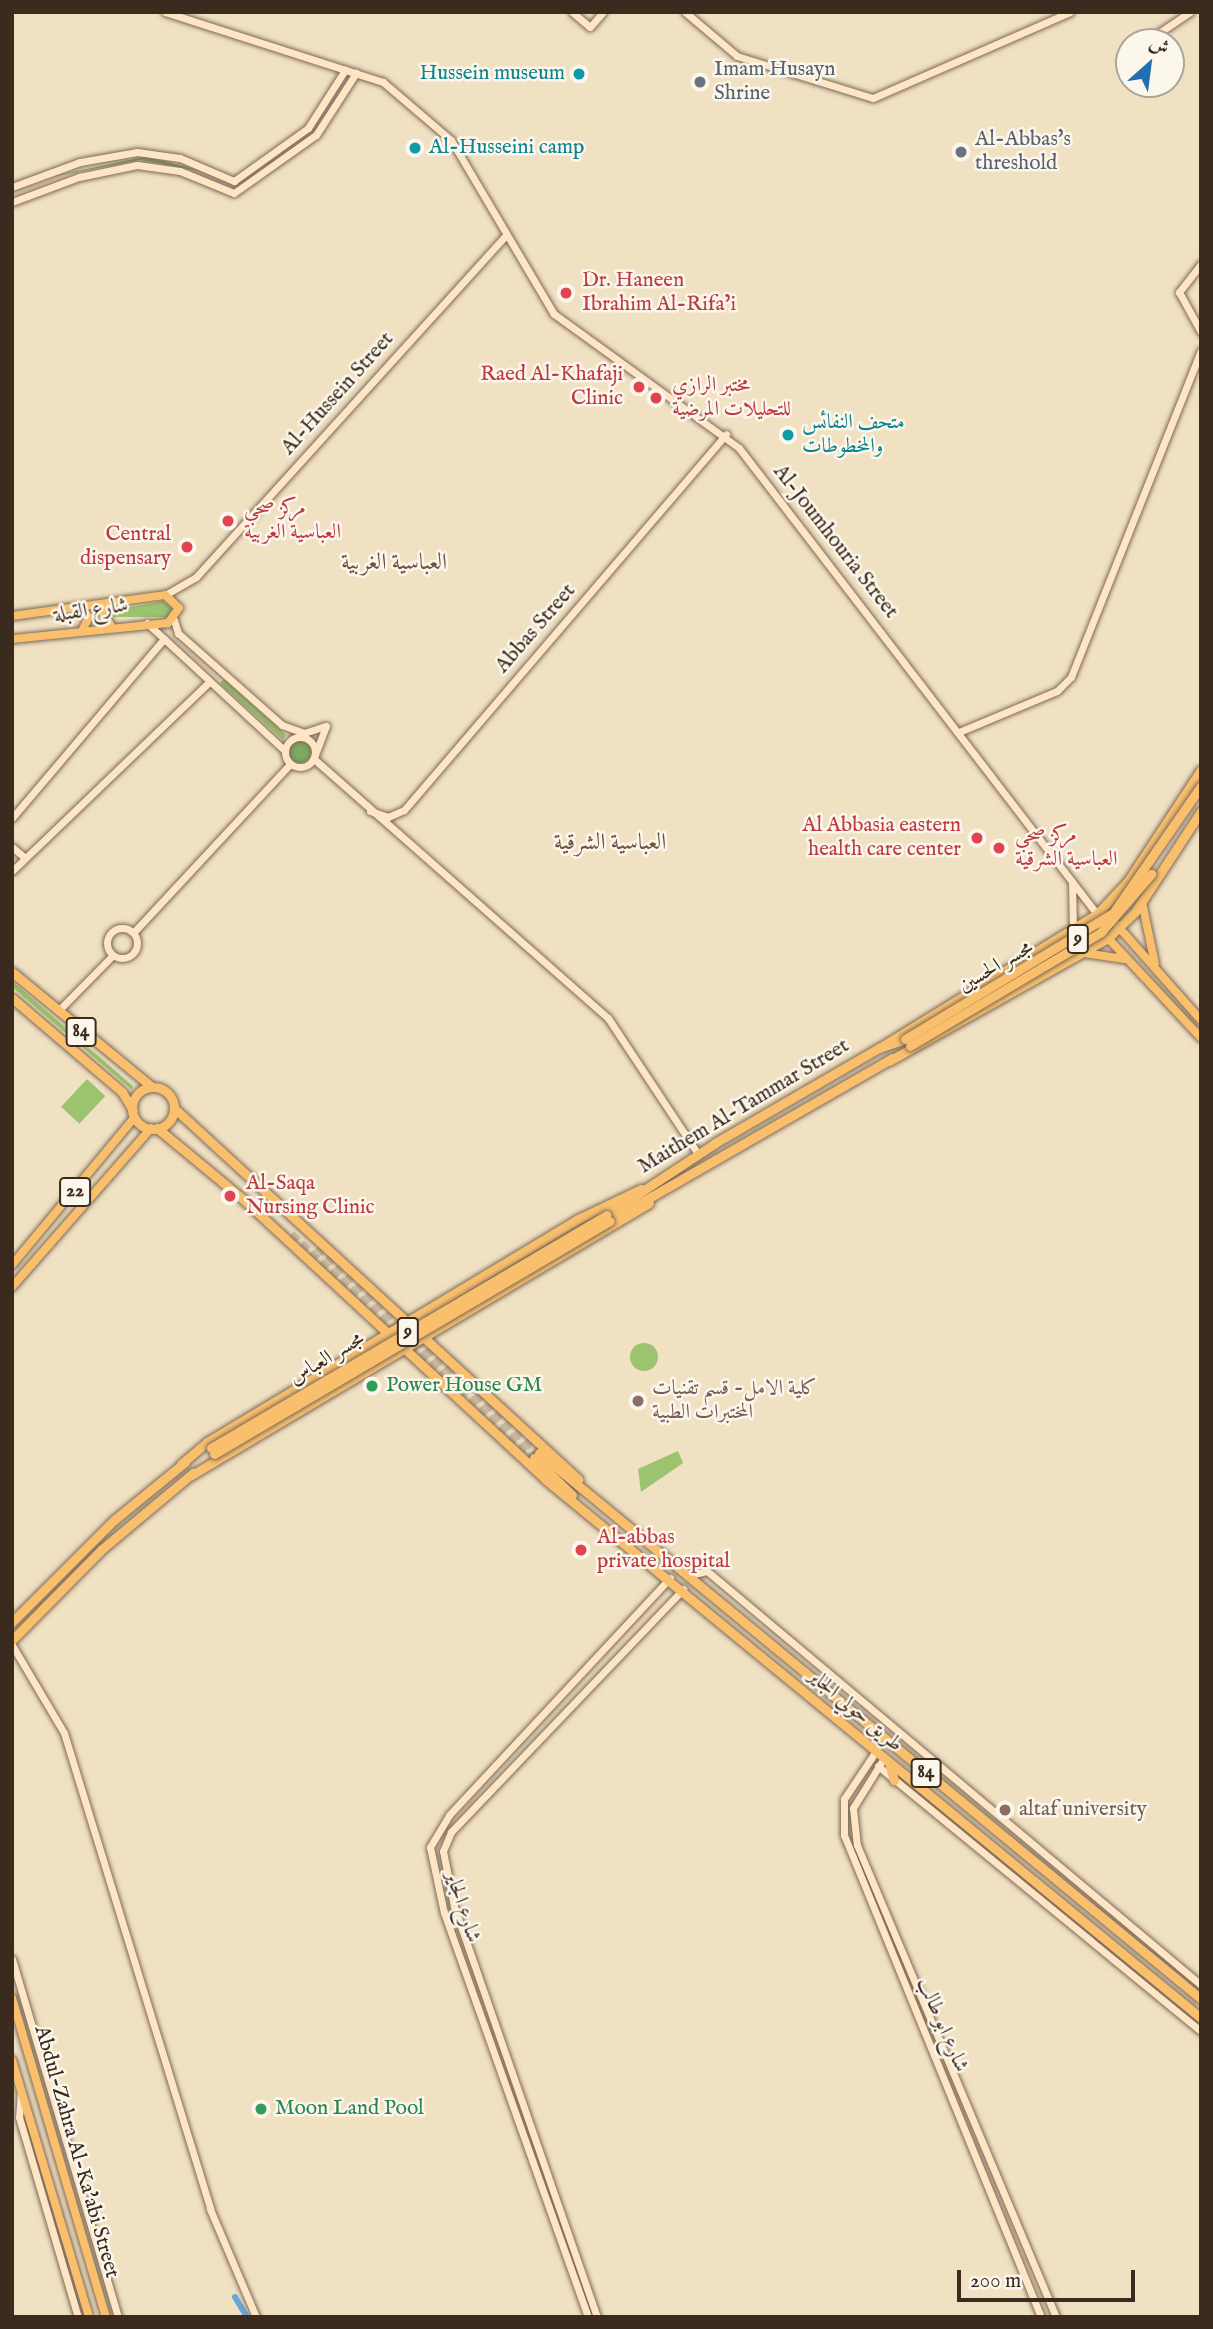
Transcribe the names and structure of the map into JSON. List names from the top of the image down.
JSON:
{
  "streets": {
    "highway": [
      "9",
      "مجسر الحسين",
      "84",
      "Maithem Al-Tammar Street",
      "مجسر العباس",
      "طريق حولي الجاير"
    ],
    "main road": [
      "Al-Hussein Street",
      "Al-Joumhouria Street",
      "شارع القبلة",
      "Abbas Street",
      "22",
      "شارع الجاير",
      "شارع ابو طالب",
      "Abdul-Zahra Al-Ka'abi Street"
    ]
  },
  "crossings": [
    ["Al-Hussein Street", "Al-Joumhouria Street"],
    ["Al-Joumhouria Street", "Abbas Street"],
    ["9", "مجسر العباس"],
    ["مجسر الحسين", "Maithem Al-Tammar Street"],
    ["84", "22"],
    ["84", "طريق حولي الجاير"],
    ["Maithem Al-Tammar Street", "مجسر العباس"],
    ["طريق حولي الجاير", "شارع الجاير"],
    ["طريق حولي الجاير", "شارع ابو طالب"]
  ],
  "districts": ["العباسية الغربية", "العباسية الشرقية"],
  "places": [
    "Hussein museum",
    "Imam Husayn Shrine",
    "Al-Husseini camp",
    "Al-Abbas's threshold",
    "Dr. Haneen Ibrahim Al-Rifa’i",
    "Raed Al-Khafaji Clinic",
    "مختبر الرازي للتحليلات المرضية",
    "متحف النفائس والمخطوطات",
    "مركز صحي العباسية الغربية",
    "Central dispensary",
    "Al Abbasia eastern health care center",
    "مركز صحي العباسية الشرقية",
    "Al-Saqa Nursing Clinic",
    "Power House GM",
    "كلية الامل- قسم تقنيات المختبرات الطبية",
    "Al-abbas private hospital",
    "altaf university",
    "Moon Land Pool"
  ],
  "scale_bar": "200 m",
  "north": "top right"
}
